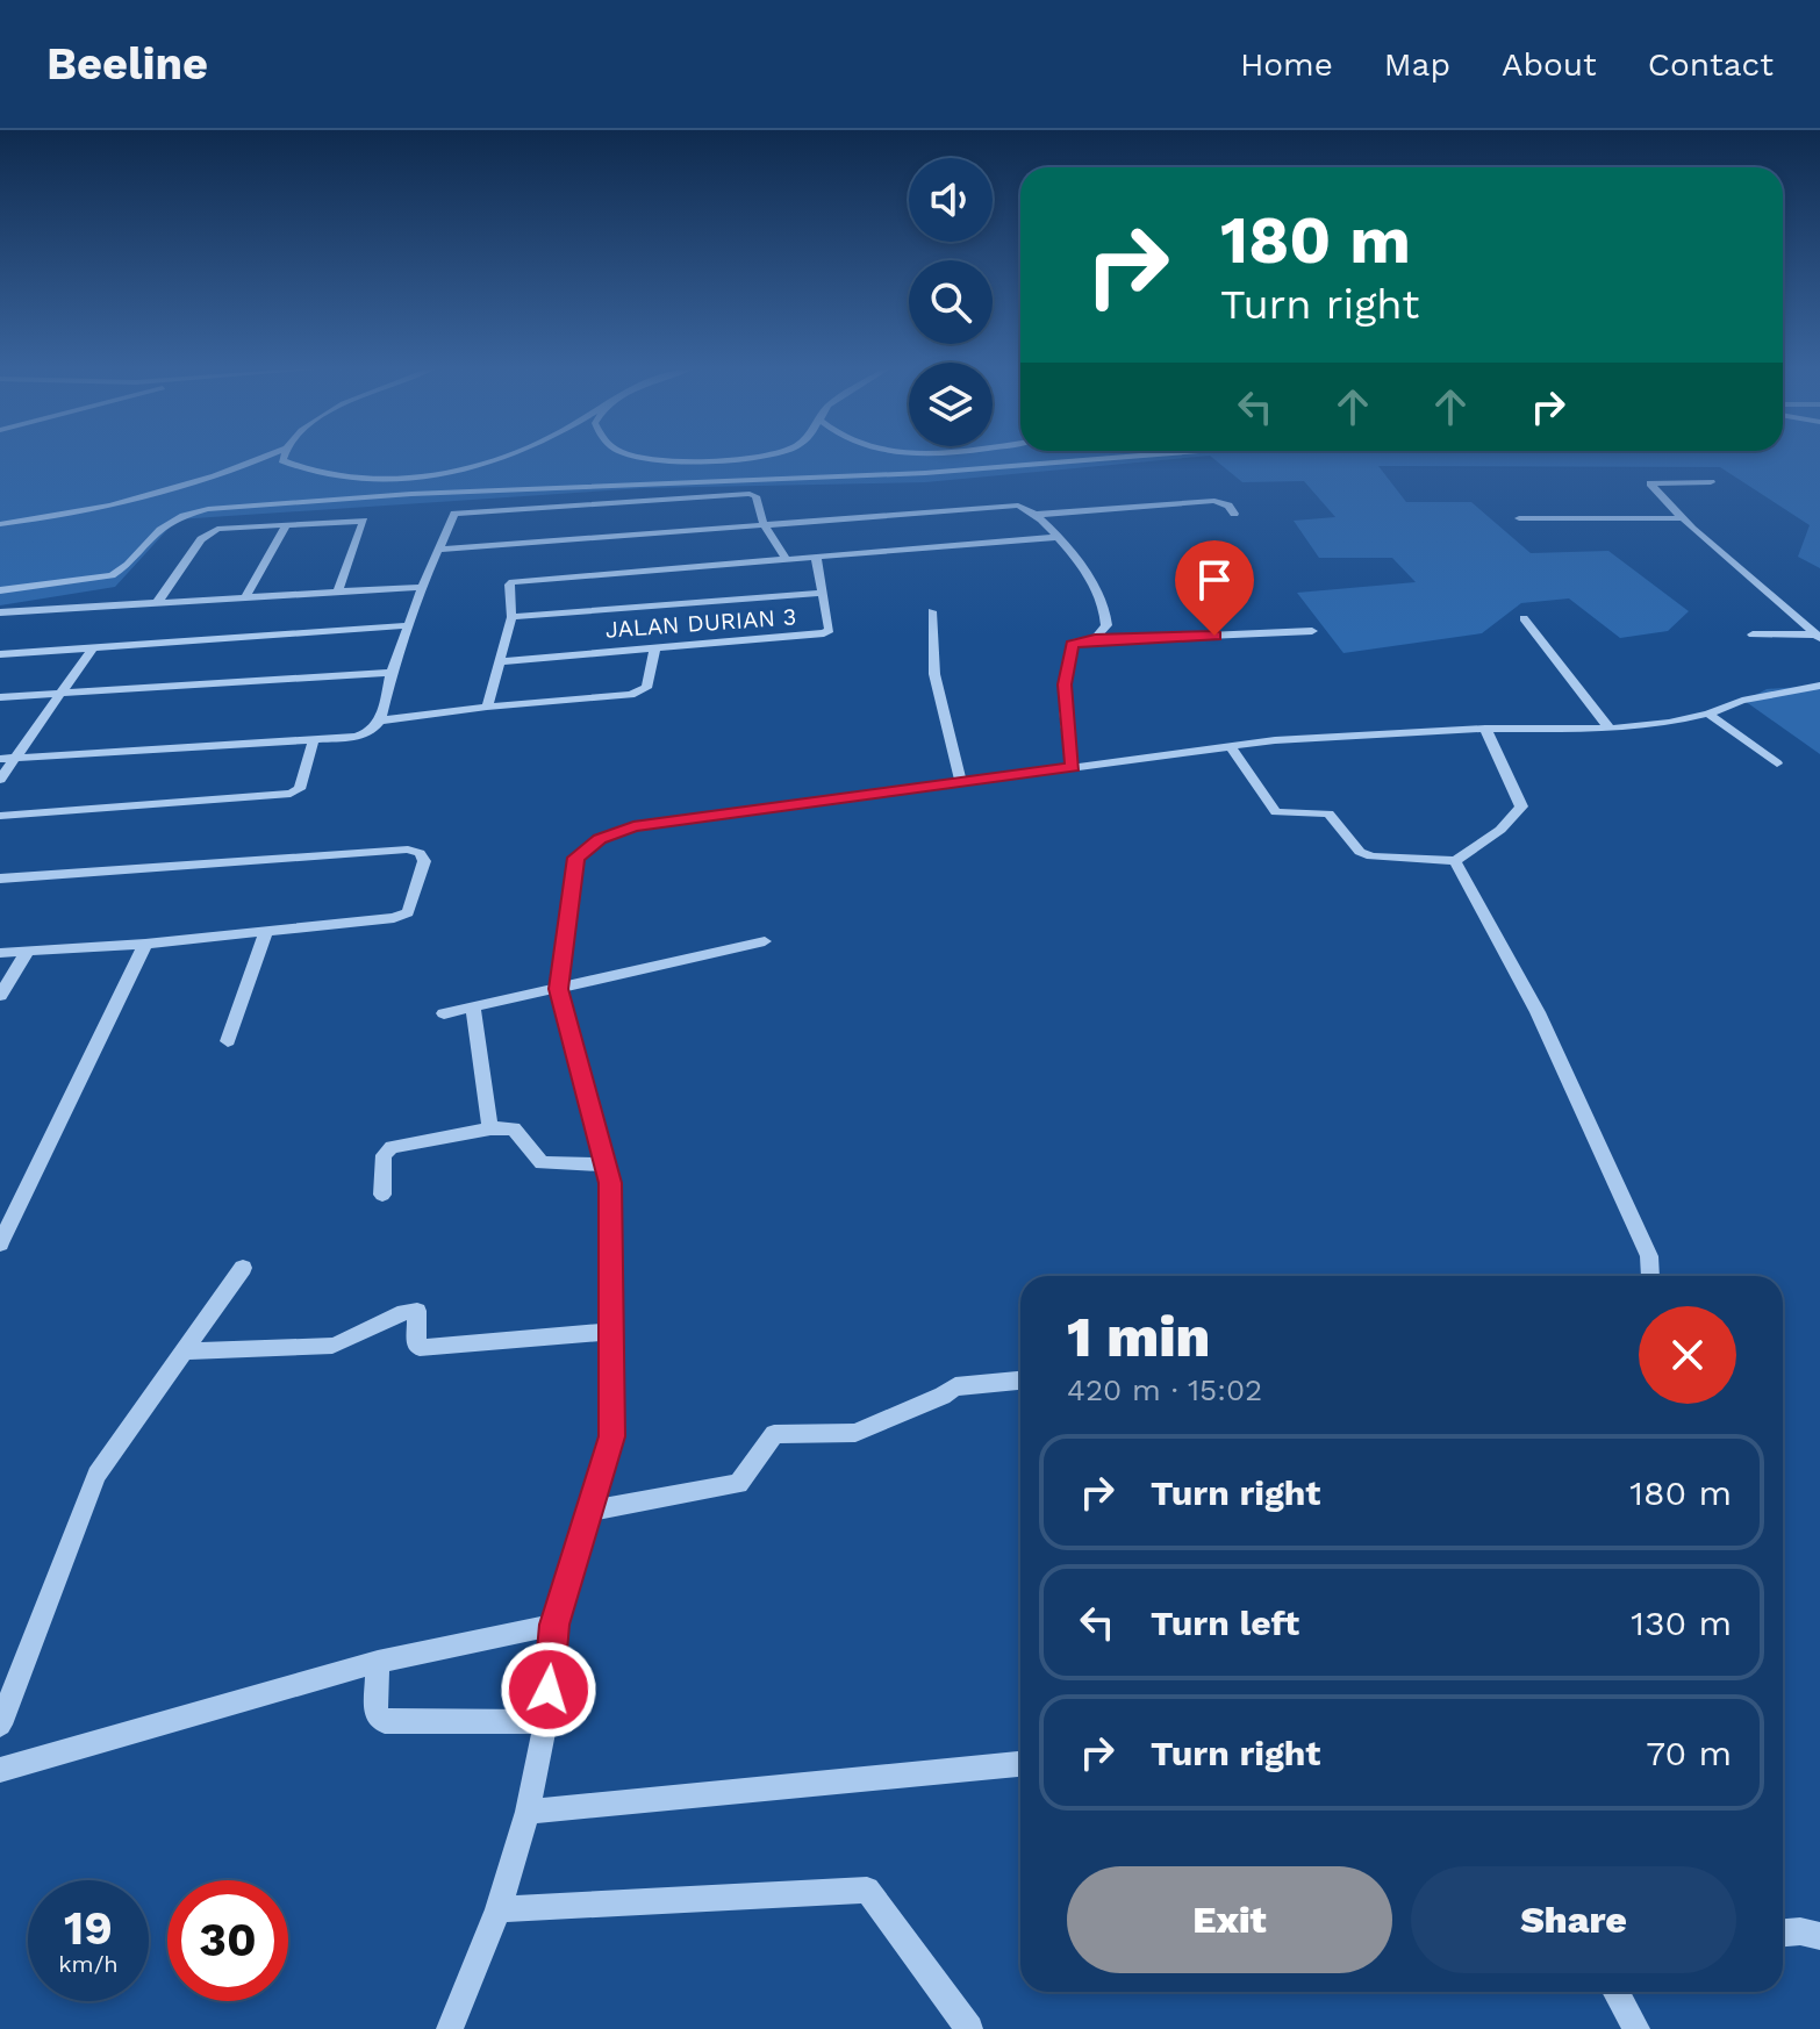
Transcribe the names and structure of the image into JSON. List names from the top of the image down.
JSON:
{
  "streets": {
    "street": ["JALAN DURIAN 3"]
  },
  "page": {
    "header": "Beeline",
    "nav": [
      "Home",
      "Map",
      "About",
      "Contact"
    ],
    "turn": ["180 m", "Turn right"],
    "heading": ["1 min", "420 m · 15:02"],
    "list": [
      {
        "name": "Turn right",
        "value": "180 m"
      },
      {
        "name": "Turn left",
        "value": "130 m"
      },
      {
        "name": "Turn right",
        "value": "70 m"
      }
    ],
    "buttons": ["Exit", "Share"],
    "speed": "19 km/h",
    "limit": "30"
  }
}
